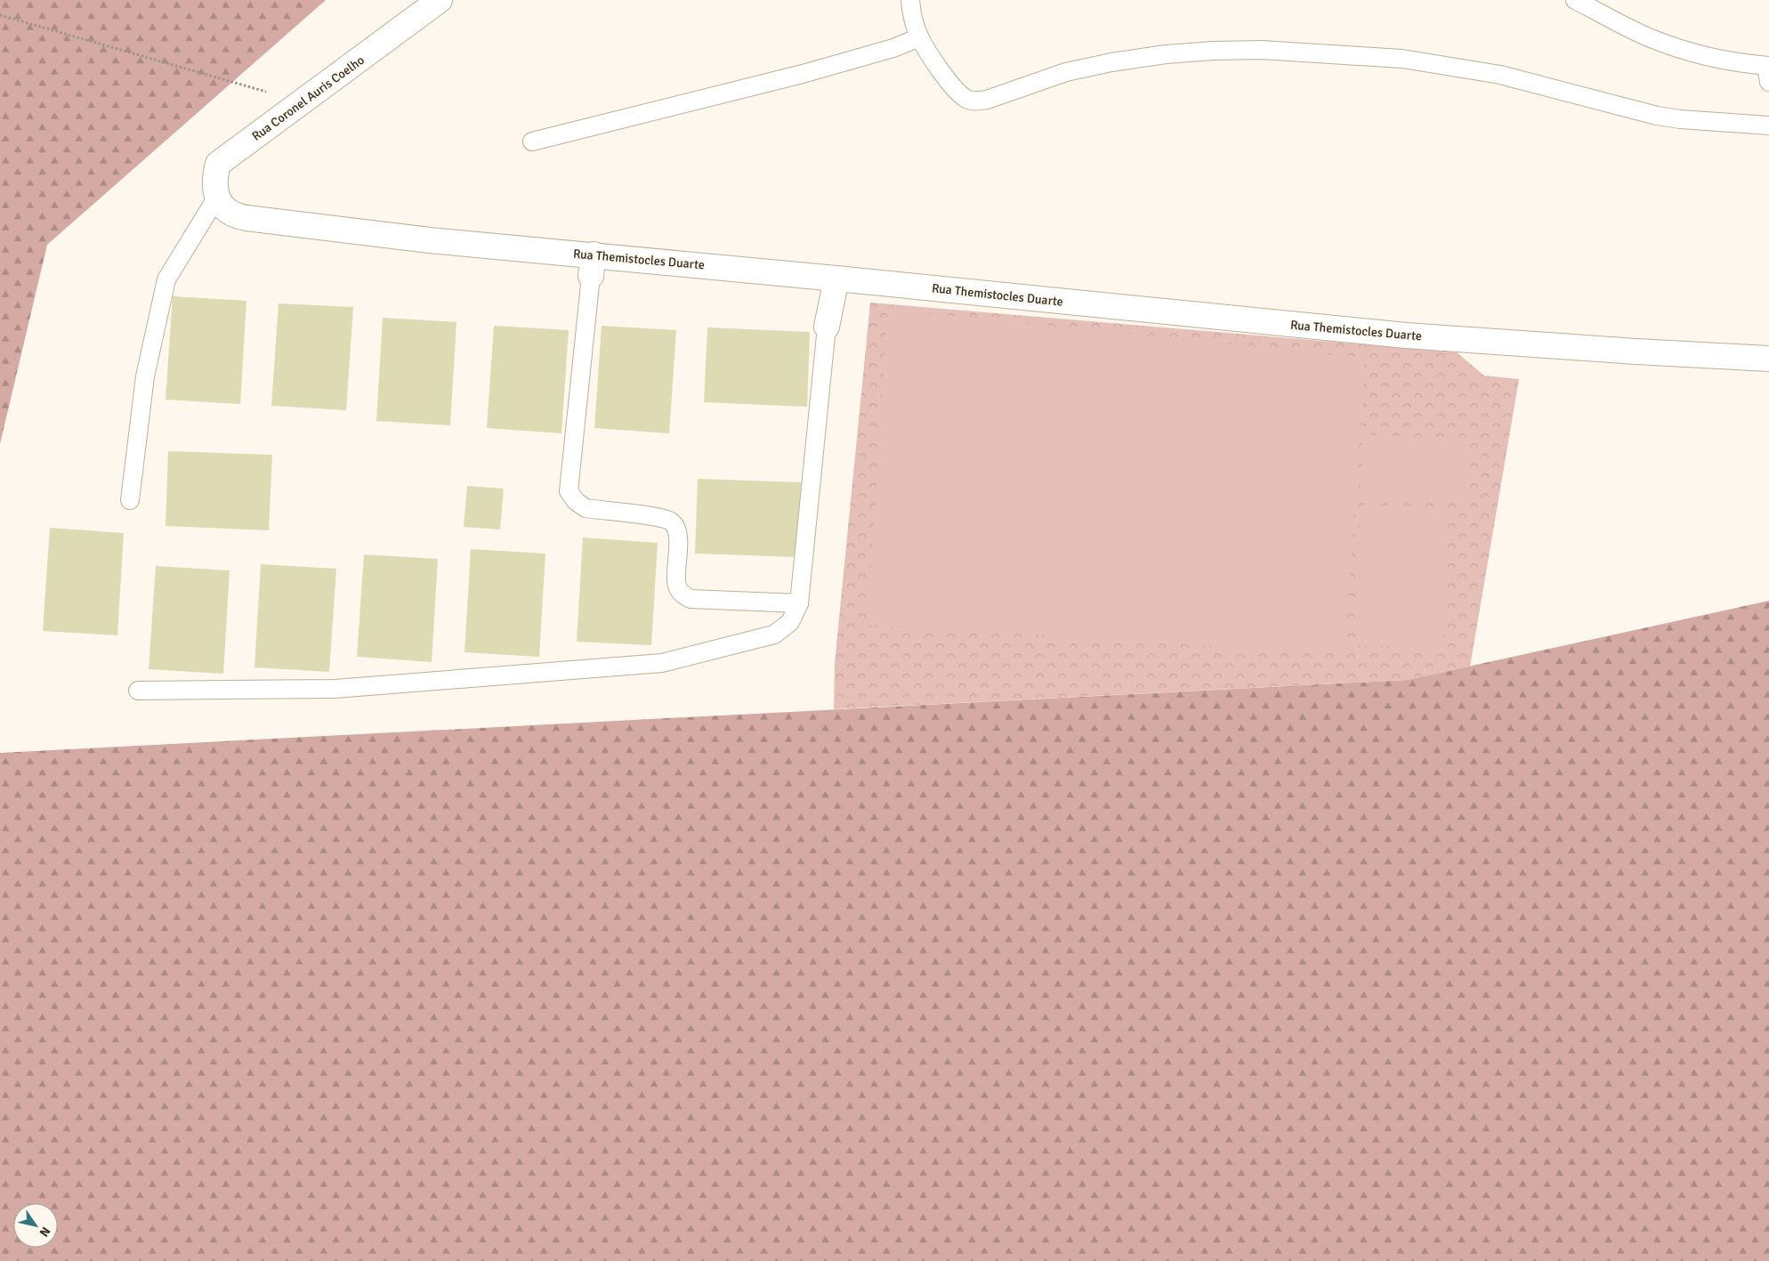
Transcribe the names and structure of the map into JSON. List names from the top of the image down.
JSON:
{
  "streets": {
    "street": ["Rua Coronel Auris Coelho", "Rua Themistocles Duarte"]
  },
  "crossings": [
    ["Rua Coronel Auris Coelho", "Rua Themistocles Duarte"]
  ],
  "north": "bottom right"
}
